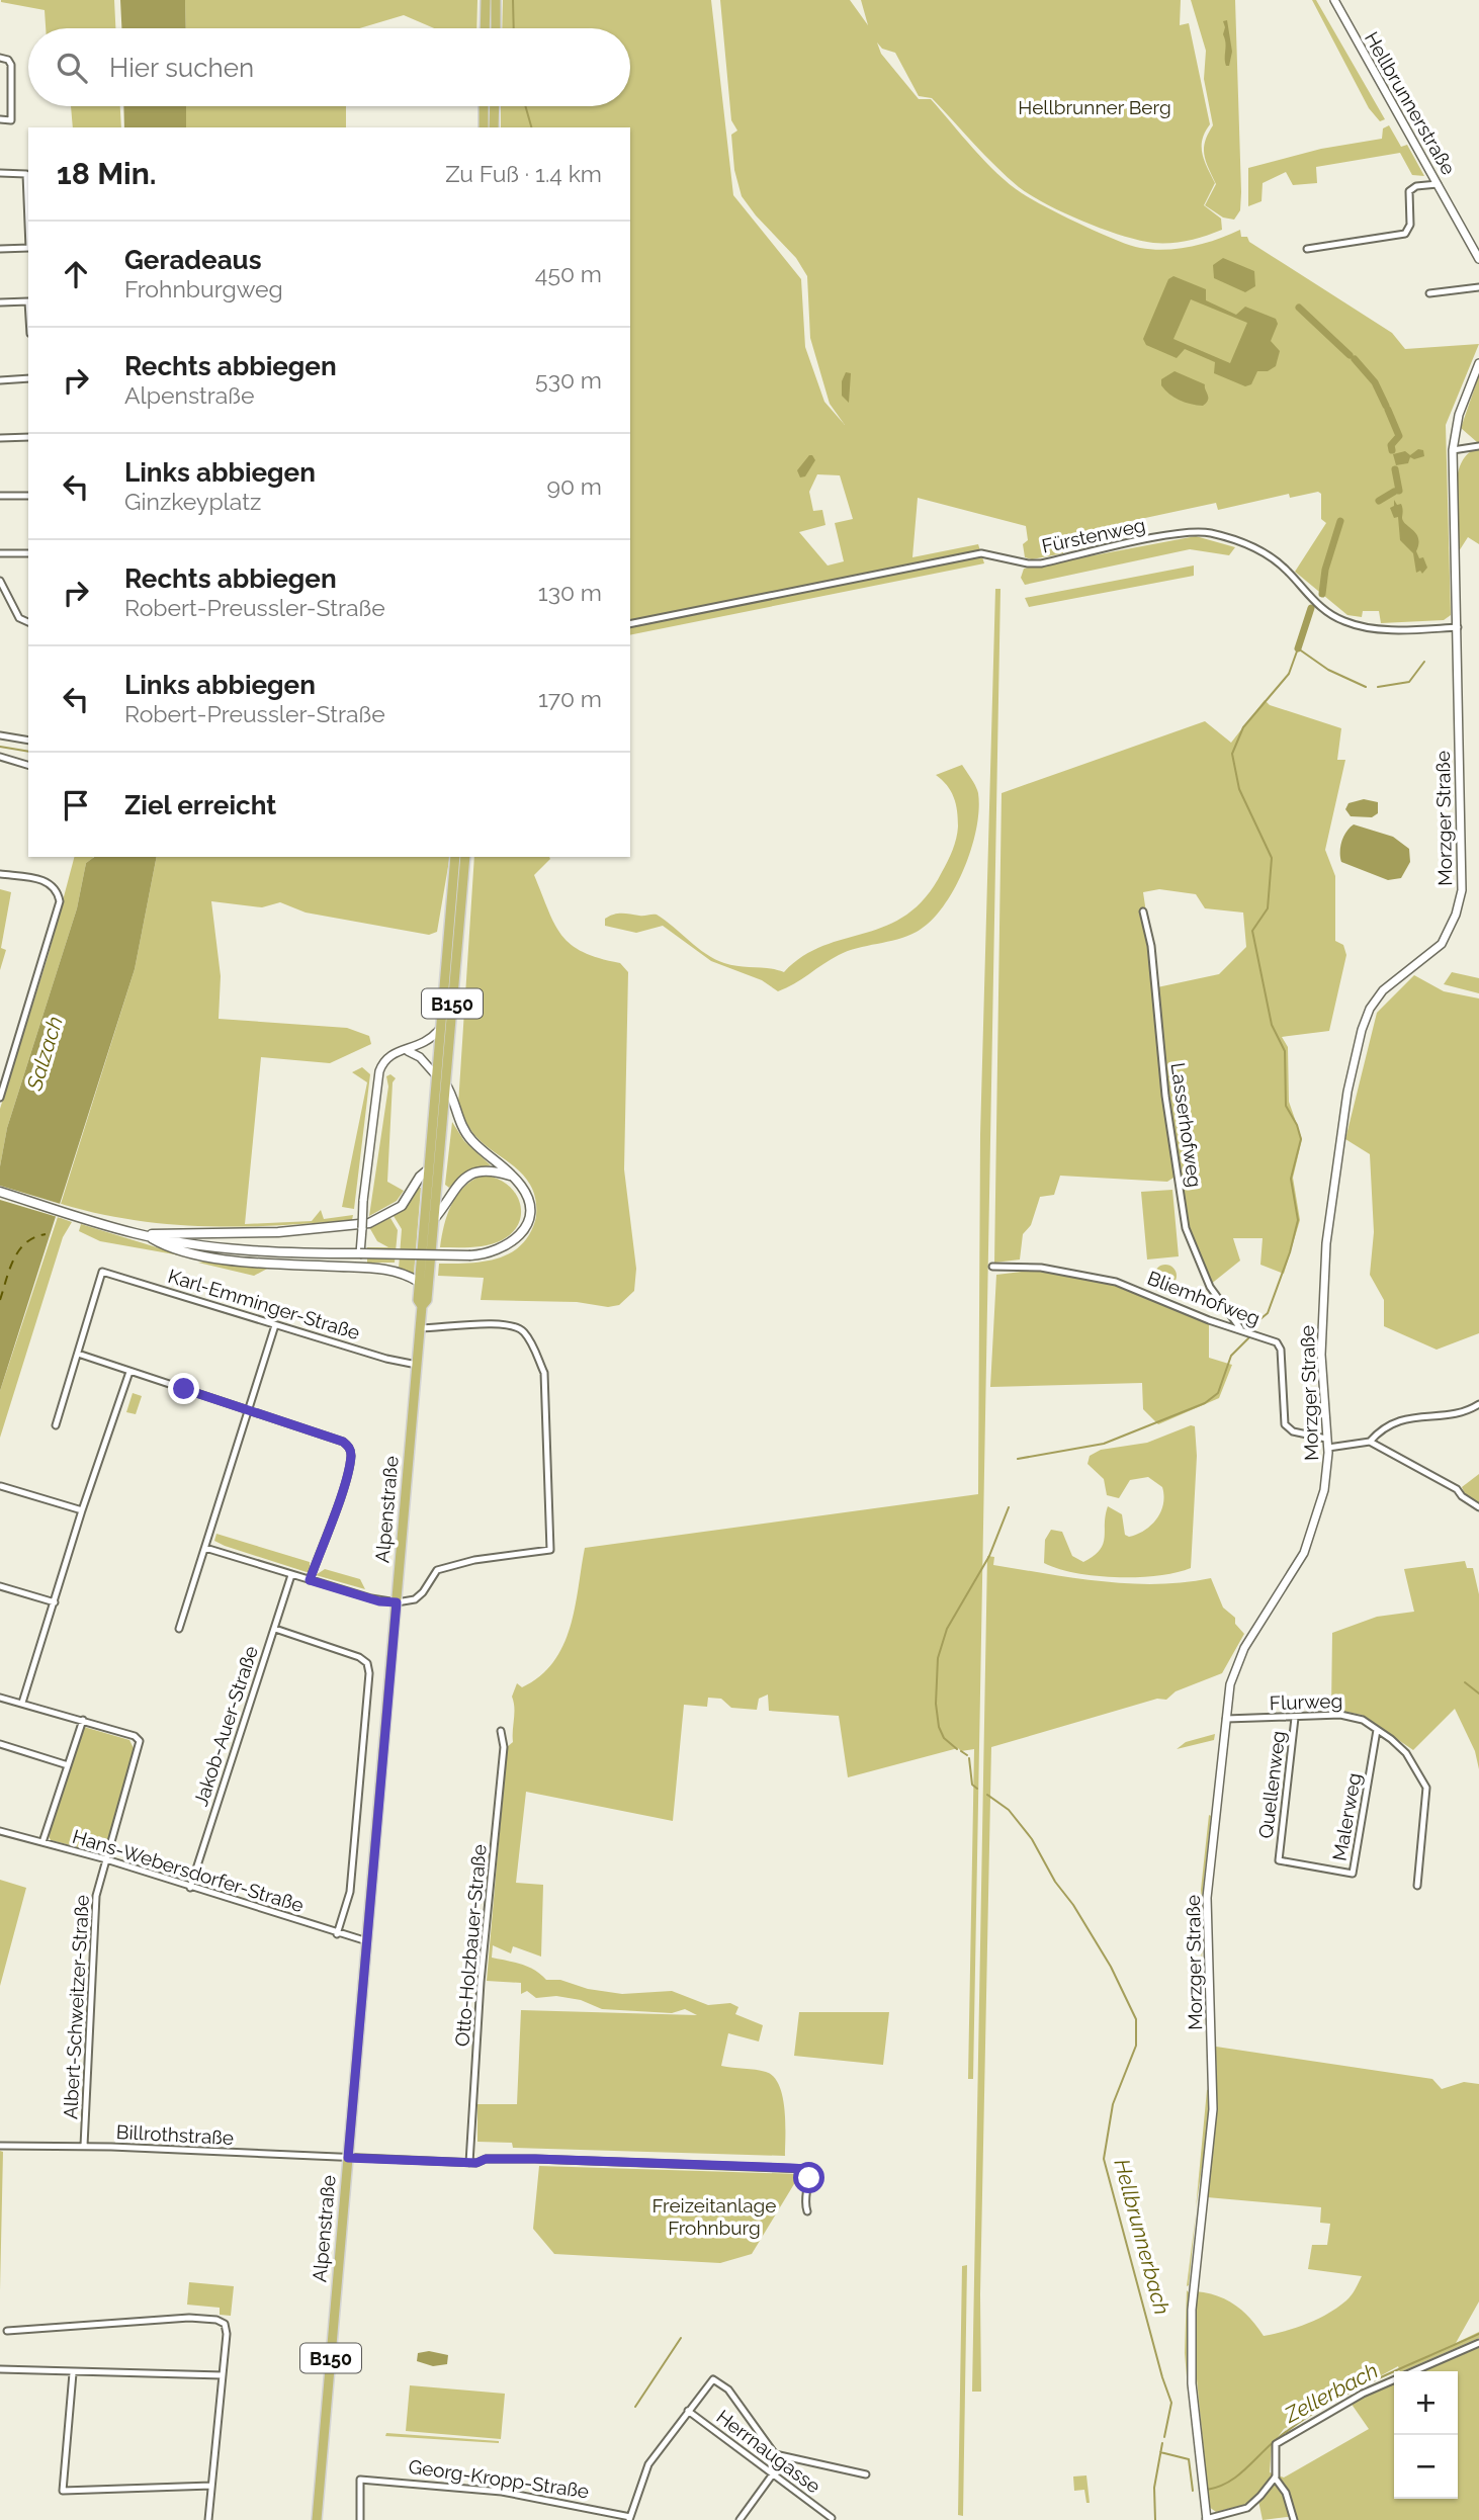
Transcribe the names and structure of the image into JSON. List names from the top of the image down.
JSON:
{
  "streets": {
    "main road": ["B150", "Alpenstraße"],
    "street": [
      "Hellbrunnerstraße",
      "Fürstenweg",
      "Morzger Straße",
      "Lasserhofweg",
      "Bliemhofweg",
      "Karl-Emminger-Straße",
      "Flurweg",
      "Jakob-Auer-Straße",
      "Quellenweg",
      "Malerweg",
      "Hans-Webersdorfer-Straße",
      "Otto-Holzbauer-Straße",
      "Albert-Schweitzer-Straße",
      "Billrothstraße",
      "Herrnaugasse",
      "Georg-Kropp-Straße"
    ]
  },
  "crossings": [
    ["Fürstenweg", "Morzger Straße"],
    ["Morzger Straße", "Bliemhofweg"],
    ["Morzger Straße", "Flurweg"],
    ["Lasserhofweg", "Bliemhofweg"],
    ["Karl-Emminger-Straße", "Alpenstraße"],
    ["Alpenstraße", "Hans-Webersdorfer-Straße"],
    ["Alpenstraße", "Billrothstraße"],
    ["Flurweg", "Quellenweg"],
    ["Flurweg", "Malerweg"],
    ["Jakob-Auer-Straße", "Hans-Webersdorfer-Straße"],
    ["Quellenweg", "Malerweg"],
    ["Hans-Webersdorfer-Straße", "Albert-Schweitzer-Straße"],
    ["Otto-Holzbauer-Straße", "Billrothstraße"],
    ["Albert-Schweitzer-Straße", "Billrothstraße"]
  ],
  "water": ["Salzach", "Hellbrunnerbach", "Zellerbach"],
  "parks": ["Hellbrunner Berg", "Freizeitanlage Frohnburg"],
  "page": {
    "search": "Hier suchen",
    "heading": ["18 Min.", "Zu Fuß · 1.4 km"],
    "list": [
      ["Geradeaus", "Frohnburgweg", "450 m"],
      ["Rechts abbiegen", "Alpenstraße", "530 m"],
      ["Links abbiegen", "Ginzkeyplatz", "90 m"],
      ["Rechts abbiegen", "Robert-Preussler-Straße", "130 m"],
      ["Links abbiegen", "Robert-Preussler-Straße", "170 m"],
      "Ziel erreicht"
    ],
    "map_buttons": ["+", "−"]
  }
}
